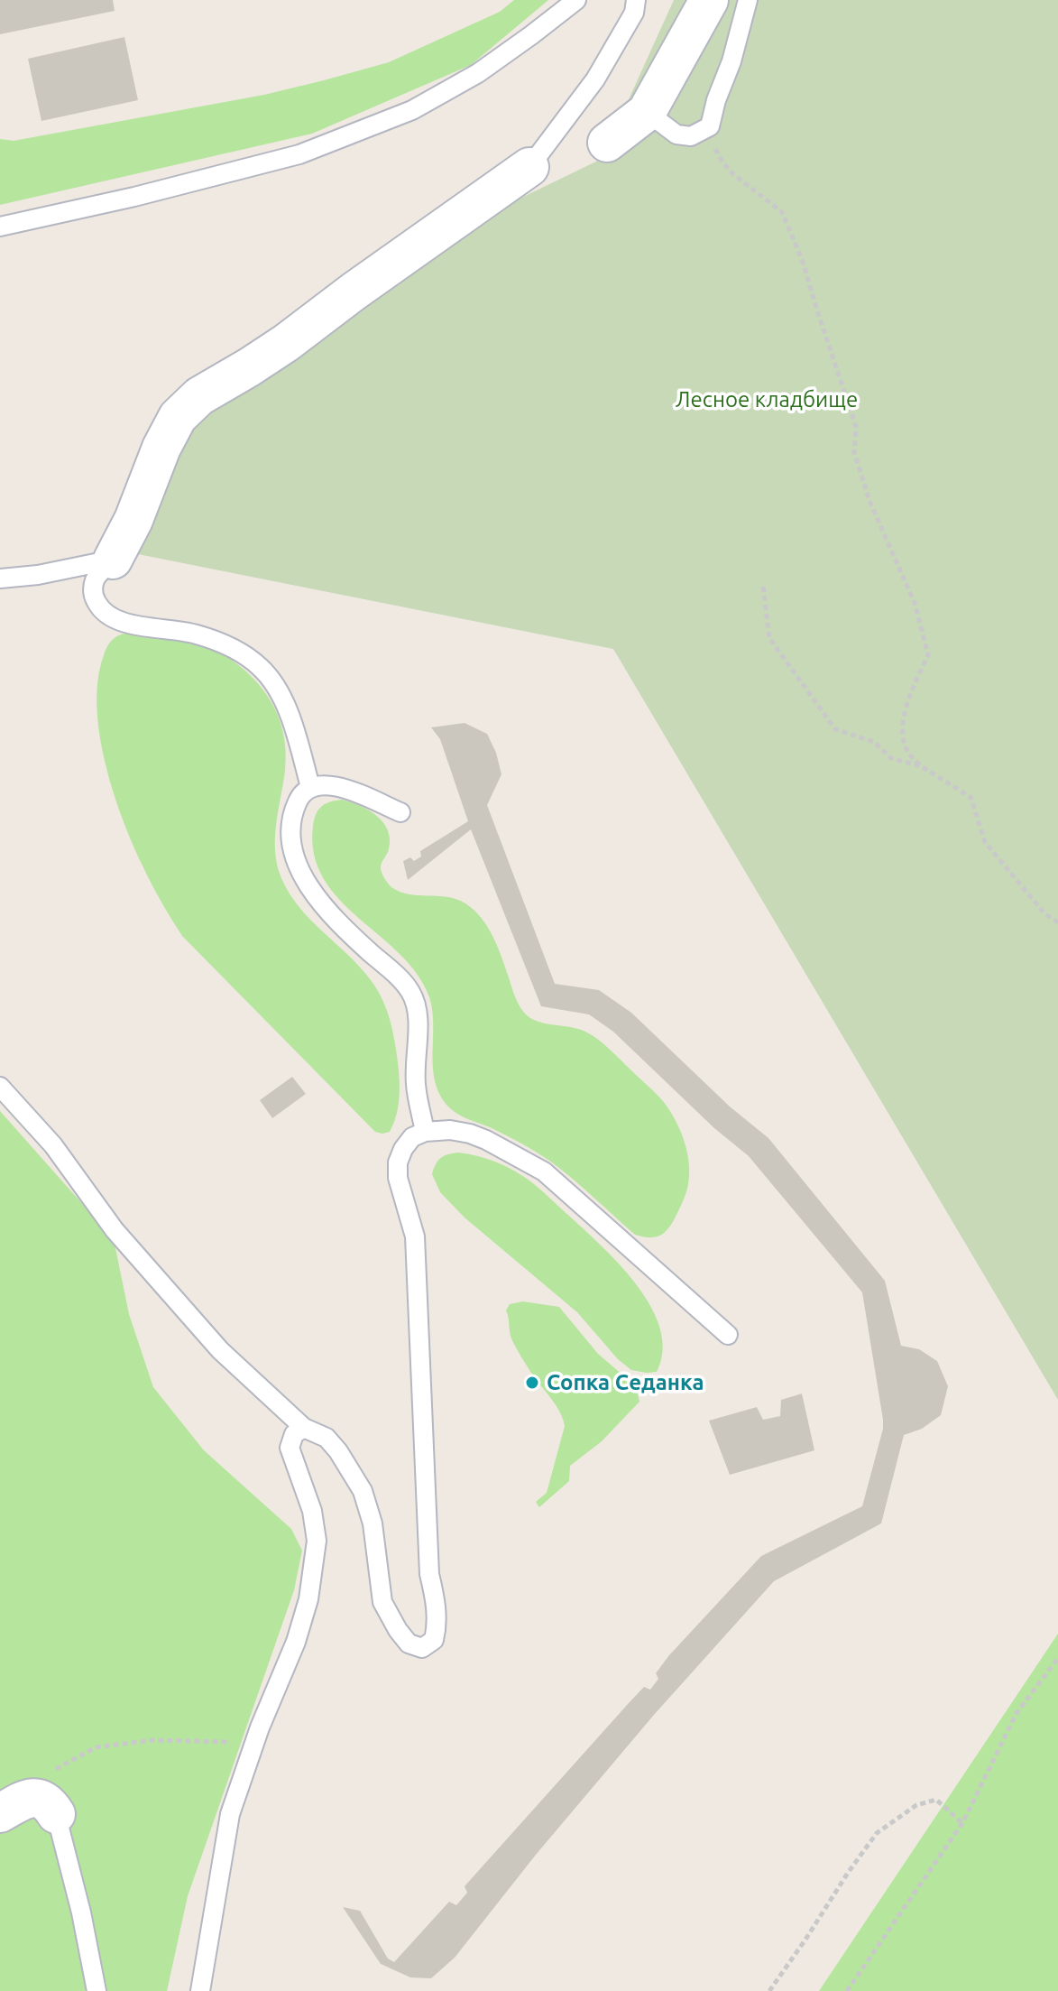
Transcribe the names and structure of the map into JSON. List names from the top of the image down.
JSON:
{
  "parks": ["Лесное кладбище"],
  "places": ["Сопка Седанка"]
}
